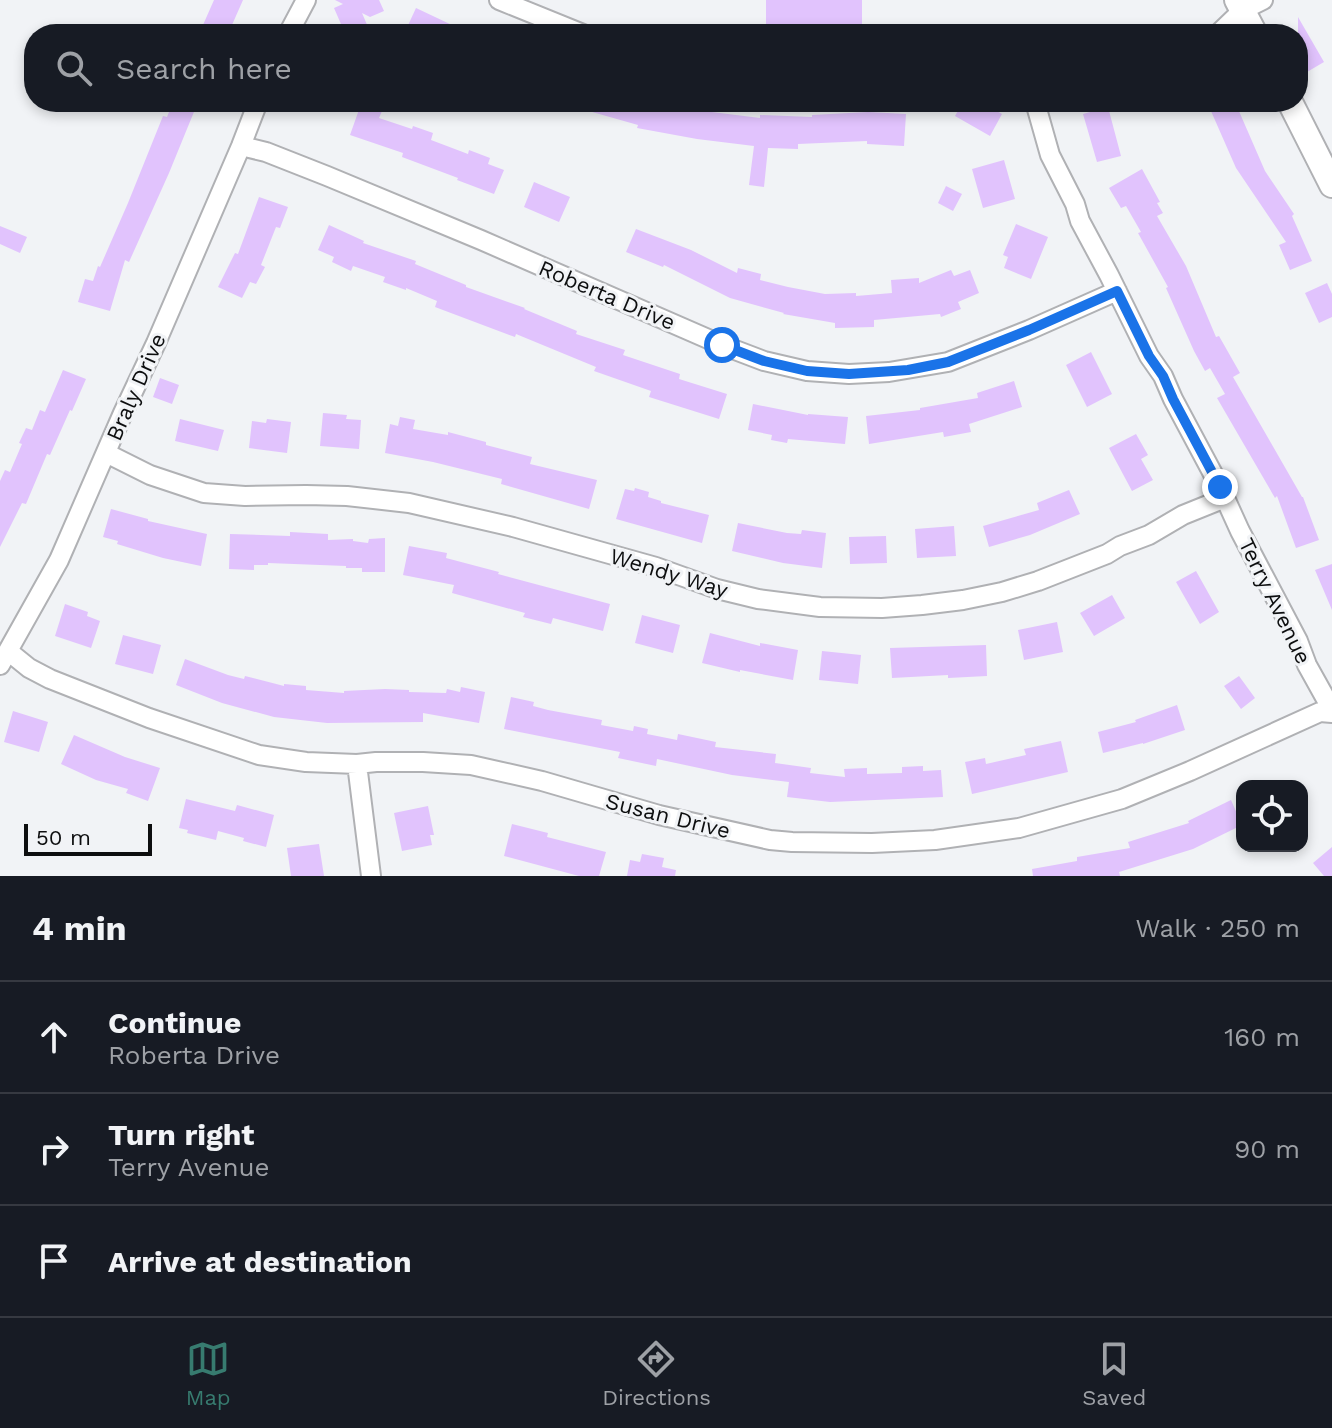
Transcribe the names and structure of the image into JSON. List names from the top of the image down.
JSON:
{
  "streets": {
    "street": [
      "Roberta Drive",
      "Braly Drive",
      "Wendy Way",
      "Terry Avenue",
      "Susan Drive"
    ]
  },
  "crossings": [
    ["Roberta Drive", "Braly Drive"],
    ["Roberta Drive", "Terry Avenue"],
    ["Braly Drive", "Wendy Way"],
    ["Braly Drive", "Susan Drive"],
    ["Wendy Way", "Terry Avenue"],
    ["Terry Avenue", "Susan Drive"]
  ],
  "scale_bar": "50 m",
  "page": {
    "search": "Search here",
    "scale": "50 m",
    "heading": ["4 min", "Walk · 250 m"],
    "list": [
      ["Continue", "Roberta Drive", "160 m"],
      ["Turn right", "Terry Avenue", "90 m"],
      "Arrive at destination"
    ],
    "nav": ["Map", "Directions", "Saved"]
  }
}
